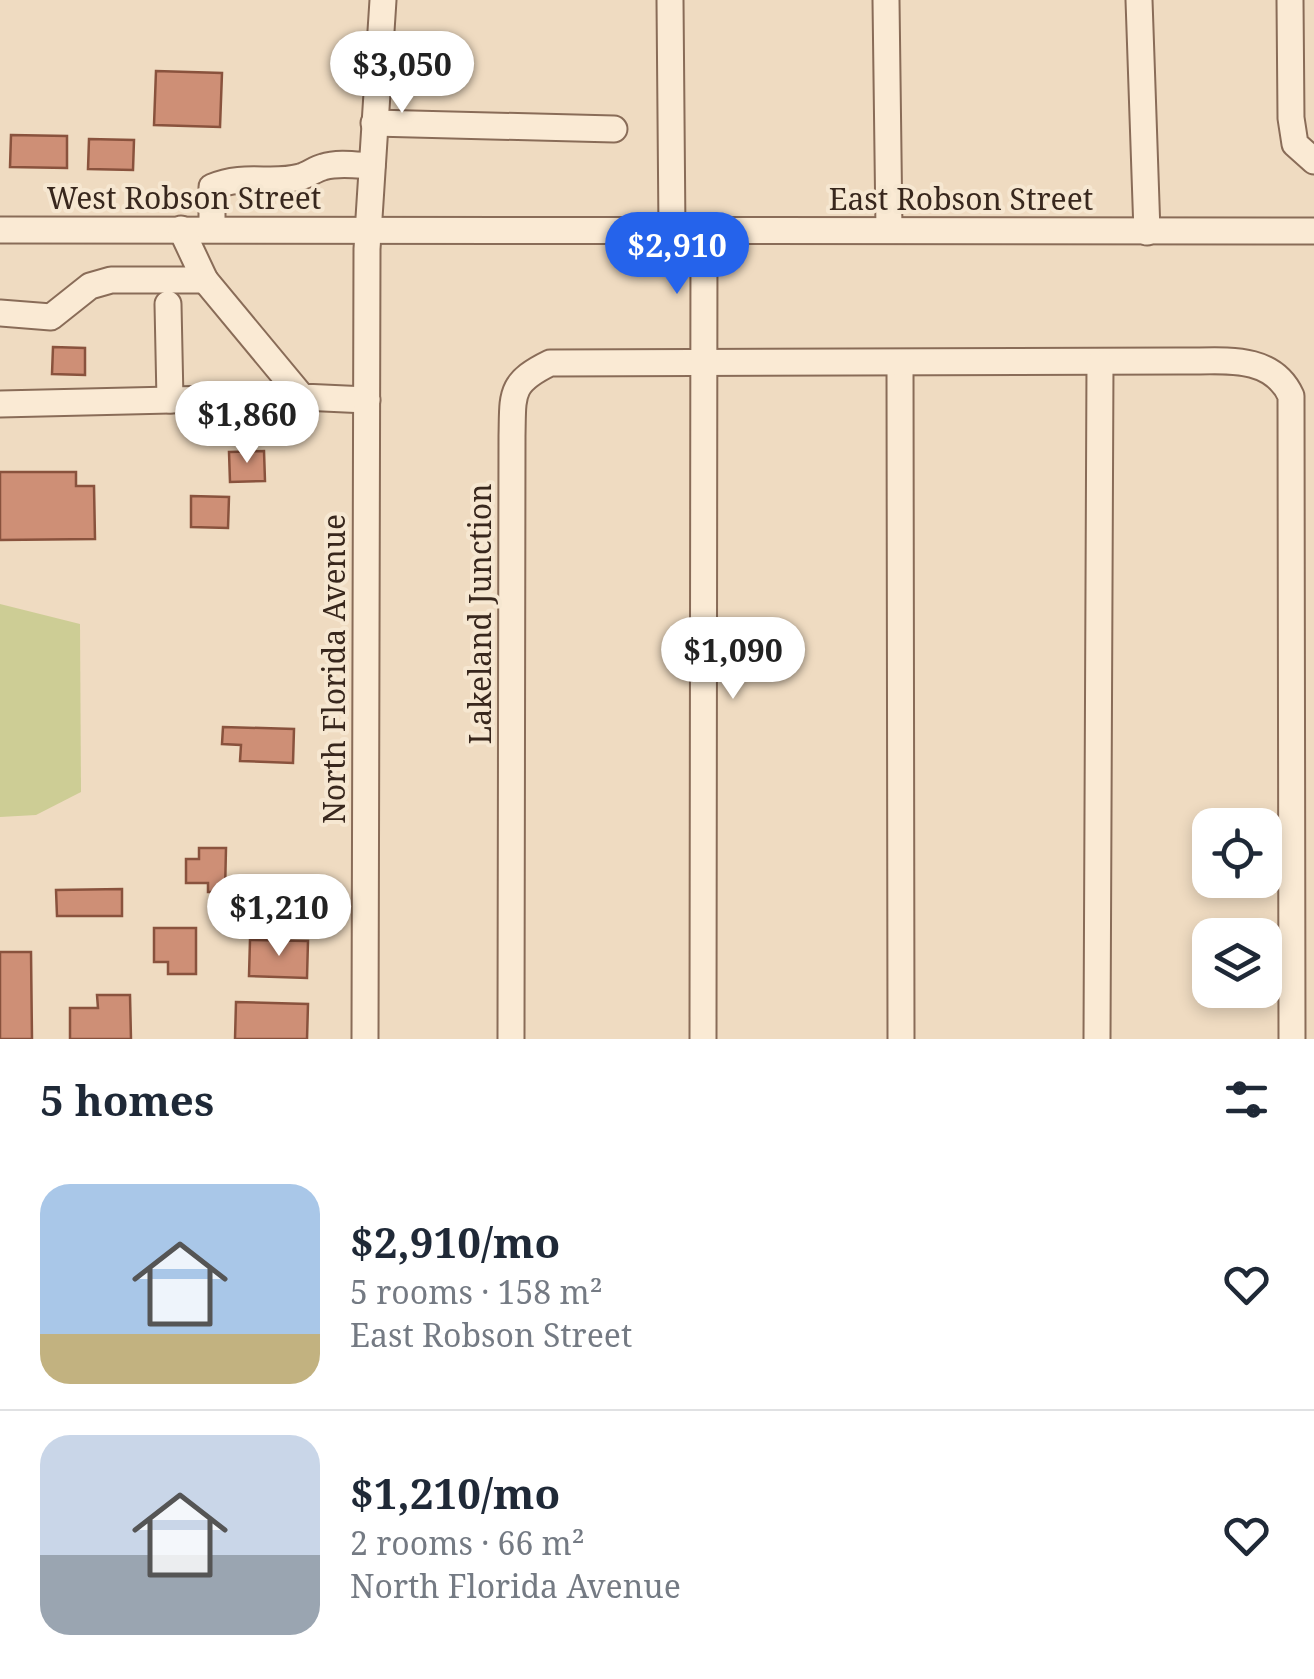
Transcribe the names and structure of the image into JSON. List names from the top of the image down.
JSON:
{
  "streets": {
    "street": [
      "West Robson Street",
      "East Robson Street",
      "Lakeland Junction",
      "North Florida Avenue"
    ]
  },
  "crossings": [
    ["West Robson Street", "East Robson Street"],
    ["West Robson Street", "North Florida Avenue"],
    ["East Robson Street", "North Florida Avenue"]
  ],
  "page": {
    "price": [
      "$3,050",
      "$2,910",
      "$1,860",
      "$1,090",
      "$1,210"
    ],
    "heading": "5 homes",
    "list": [
      {
        "name": "$2,910/mo",
        "note": "5 rooms · 158 m² · East Robson Street"
      },
      {
        "name": "$1,210/mo",
        "note": "2 rooms · 66 m² · North Florida Avenue"
      }
    ]
  }
}
